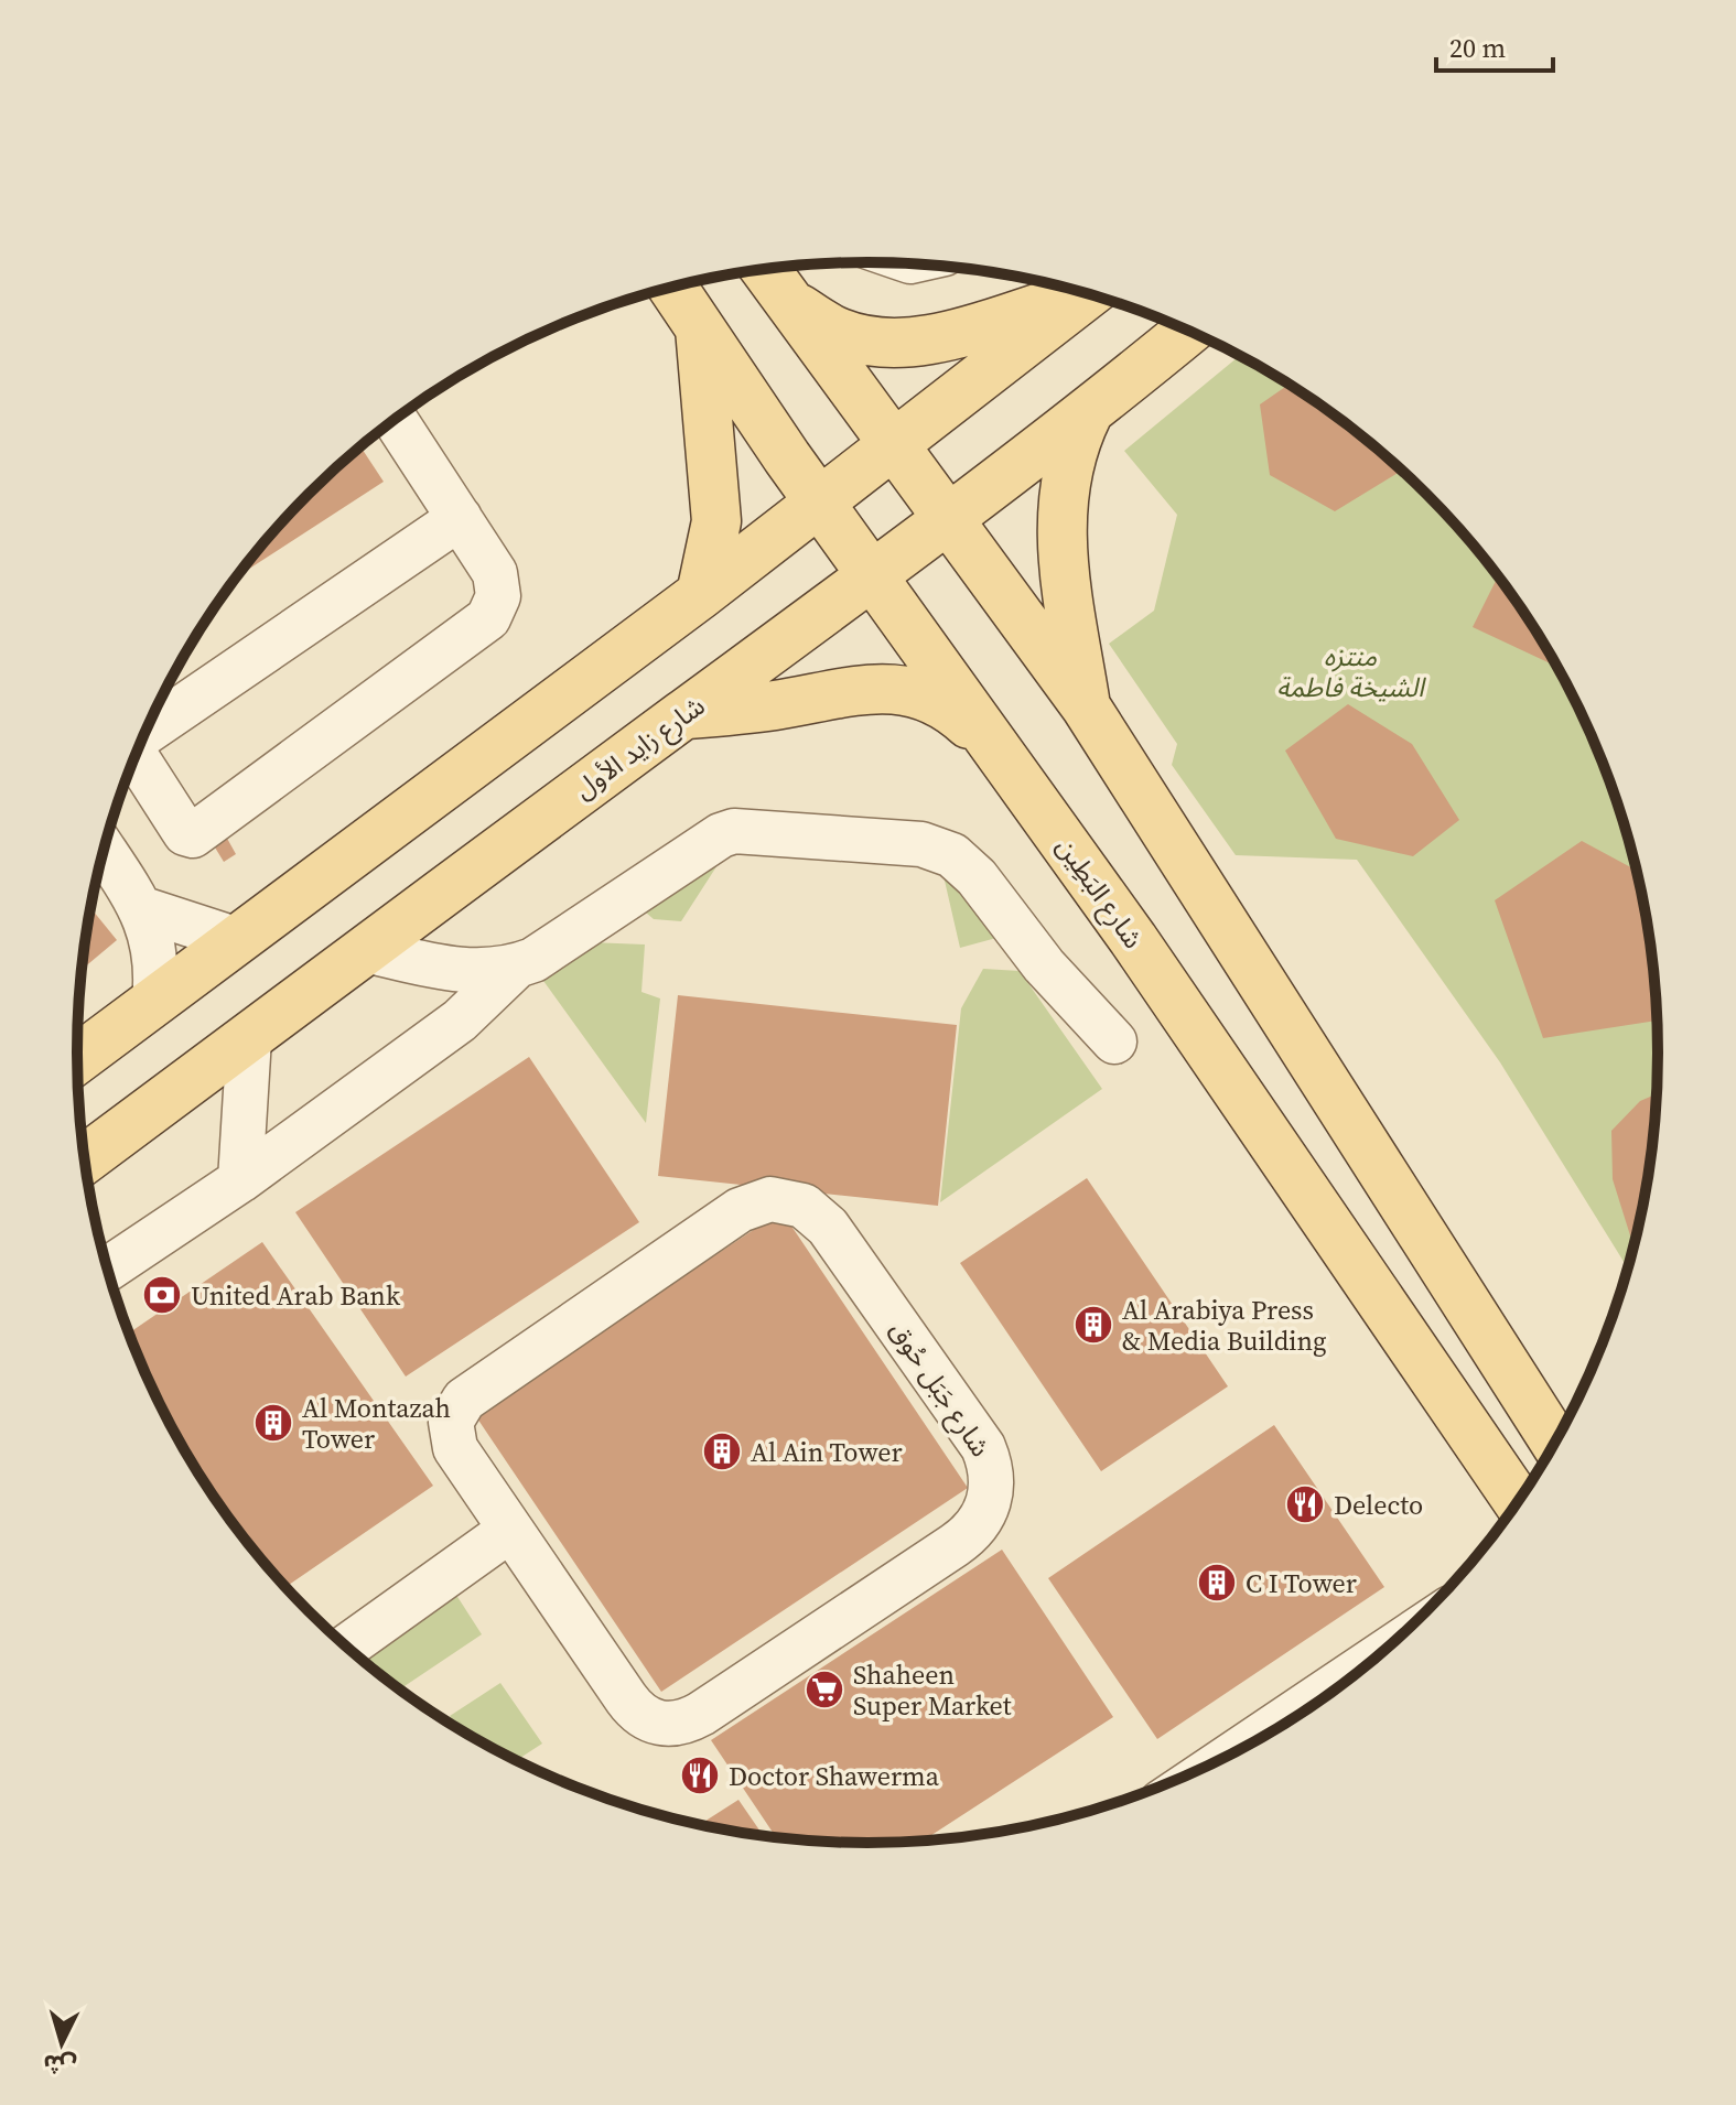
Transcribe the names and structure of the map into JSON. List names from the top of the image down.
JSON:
{
  "streets": {
    "main road": ["شارع زايد الأول", "شارع البَطِين"],
    "street": ["شارع جَبَل حُوق"]
  },
  "crossings": [
    ["شارع زايد الأول", "شارع البَطِين"]
  ],
  "parks": ["منتزه الشيخة فاطمة"],
  "places": {
    "bank": ["United Arab Bank"],
    "building": [
      "Al Arabiya Press & Media Building",
      "Al Montazah Tower",
      "Al Ain Tower",
      "C I Tower"
    ],
    "restaurant": ["Delecto", "Doctor Shawerma"],
    "supermarket": ["Shaheen Super Market"]
  },
  "scale_bar": "20 m",
  "north": "bottom"
}
